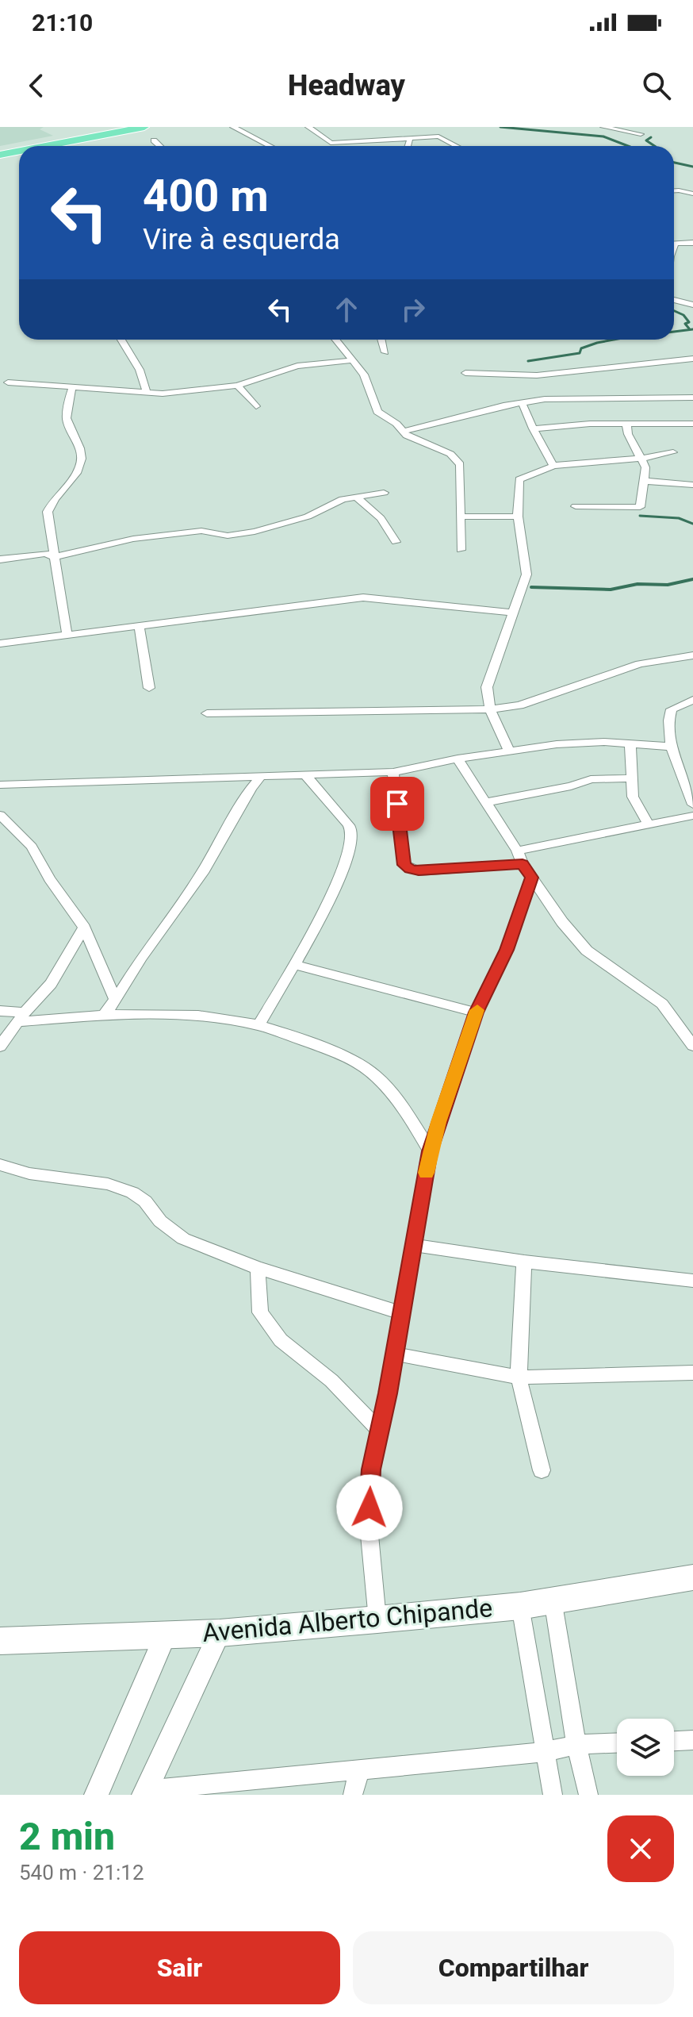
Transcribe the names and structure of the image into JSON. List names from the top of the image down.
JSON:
{
  "streets": {
    "main road": ["Avenida Alberto Chipande"]
  },
  "page": {
    "status": "21:10",
    "header": "Headway",
    "turn": ["400 m", "Vire à esquerda"],
    "heading": ["2 min", "540 m · 21:12"],
    "buttons": ["Sair", "Compartilhar"]
  }
}
